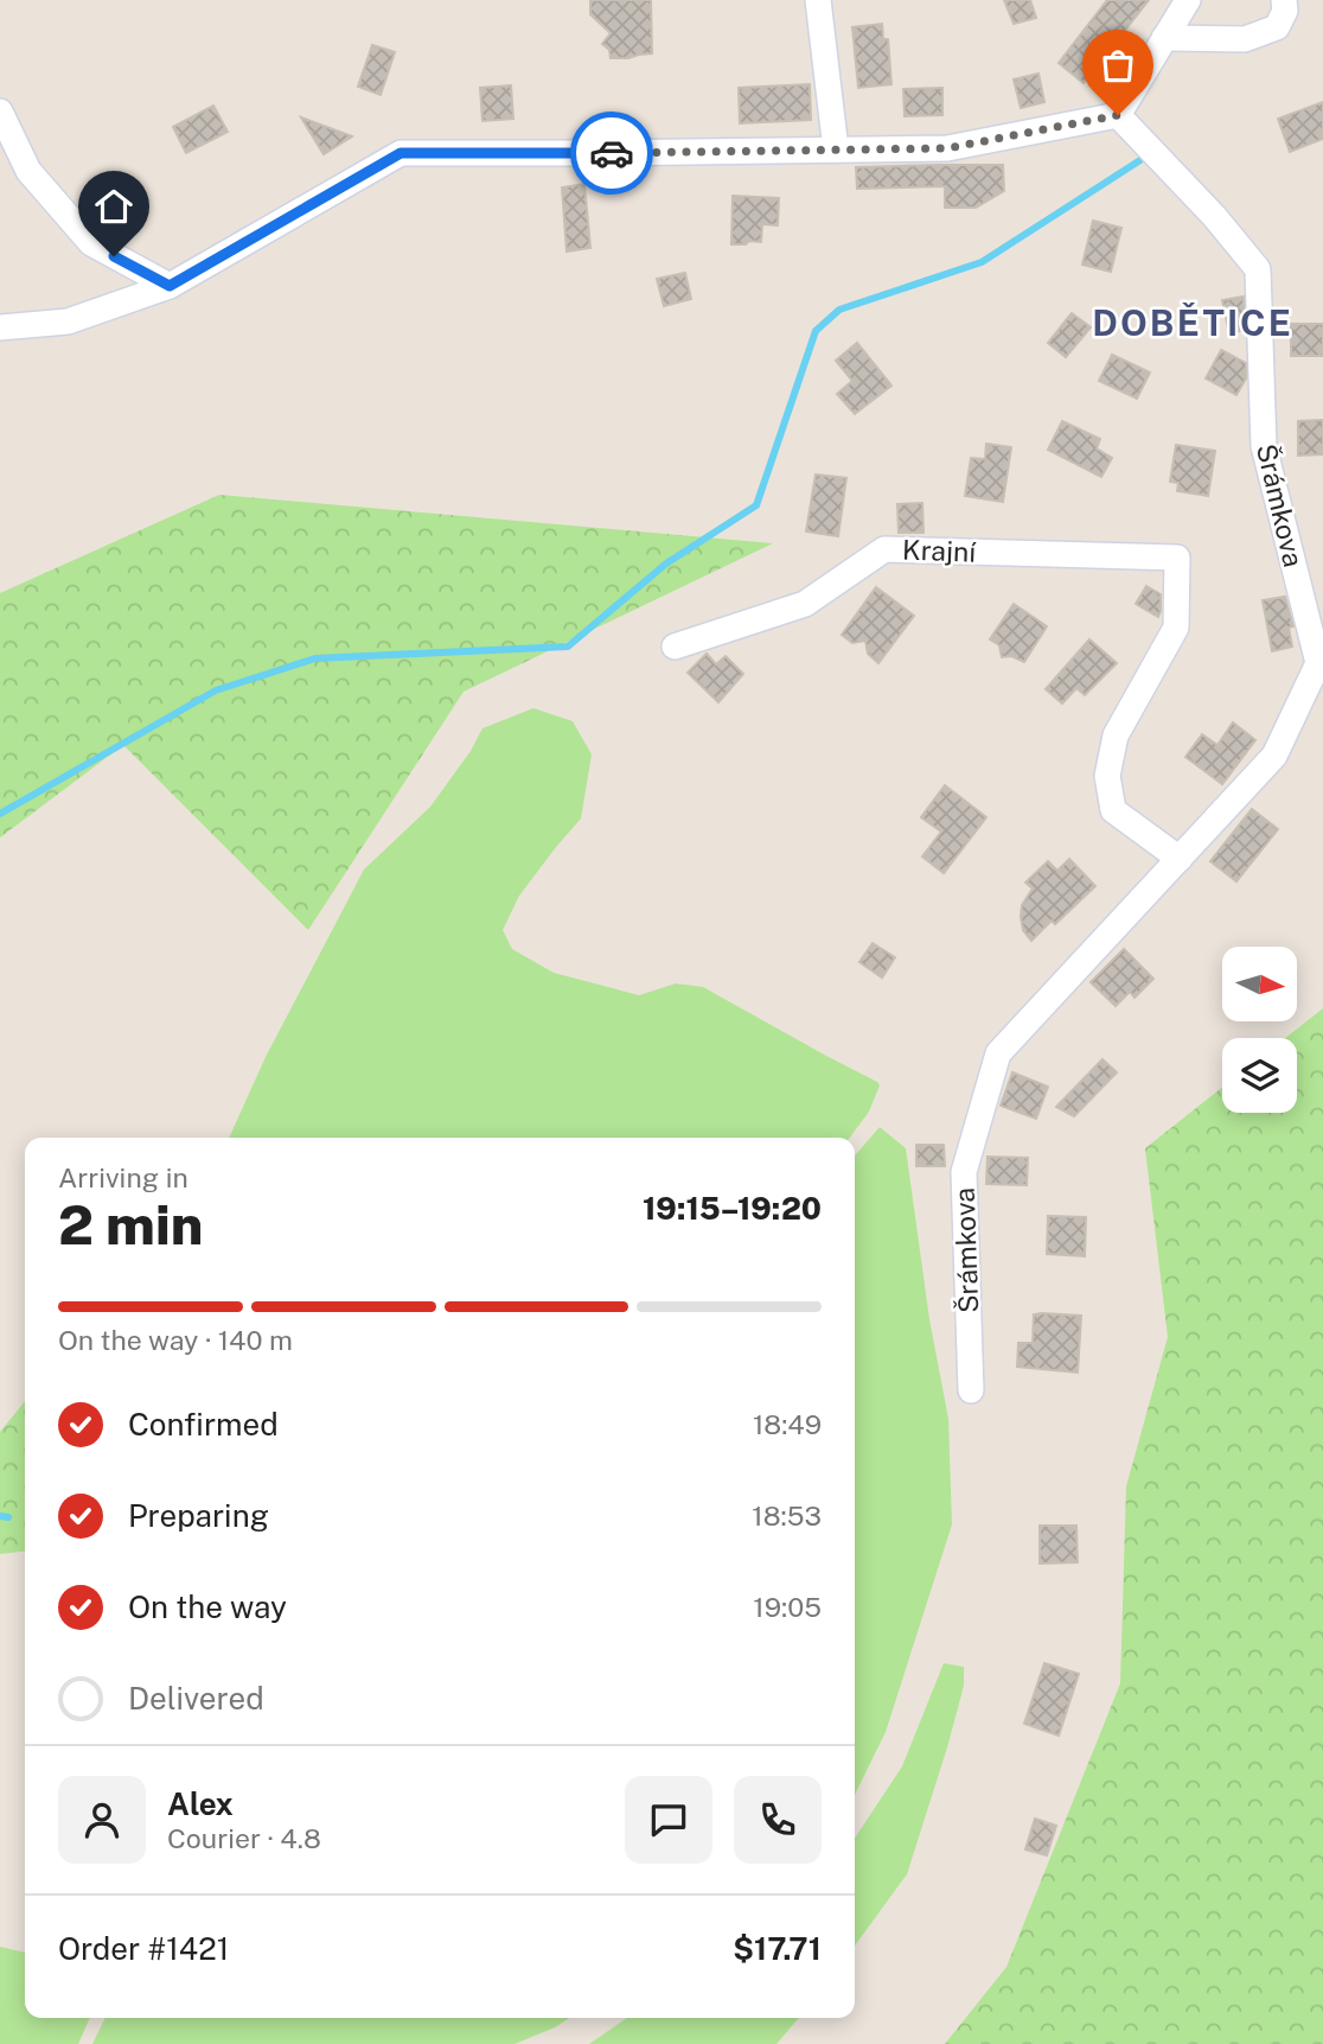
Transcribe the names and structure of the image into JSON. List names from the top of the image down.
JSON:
{
  "streets": {
    "street": ["Šrámkova", "Krajní"]
  },
  "crossings": [
    ["Šrámkova", "Krajní"]
  ],
  "districts": ["DOBĚTICE"],
  "north": "right",
  "page": {
    "heading": ["2 min", "Arriving in", "19:15–19:20"],
    "panel": [
      "Alex",
      "Courier · 4.8",
      "Order #1421",
      "$17.71"
    ],
    "bar": "On the way · 140 m",
    "list": [
      ["Confirmed", "18:49"],
      ["Preparing", "18:53"],
      ["On the way", "19:05"],
      "Delivered"
    ]
  }
}
